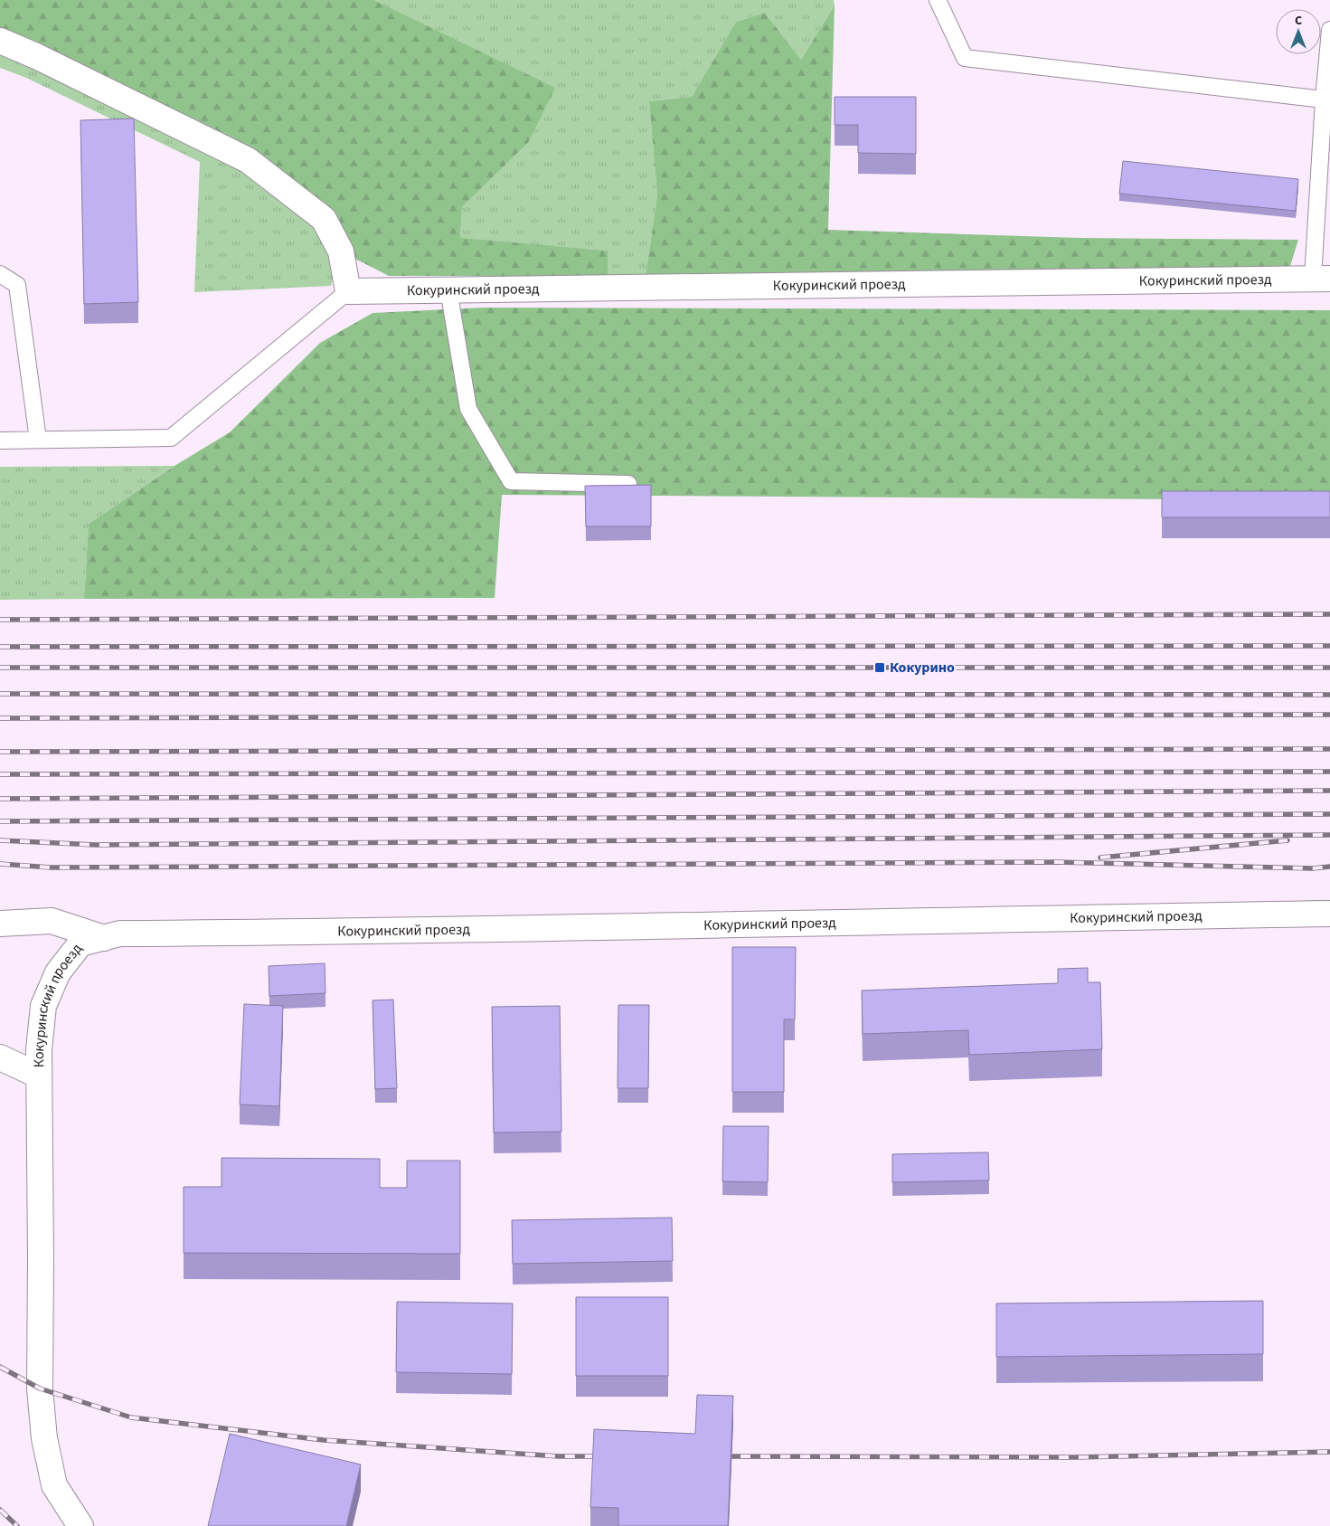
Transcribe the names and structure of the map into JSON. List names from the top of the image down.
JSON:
{
  "streets": {
    "street": ["Кокуринский проезд"]
  },
  "places": {
    "transit": ["Кокурино"]
  },
  "north": "top"
}
